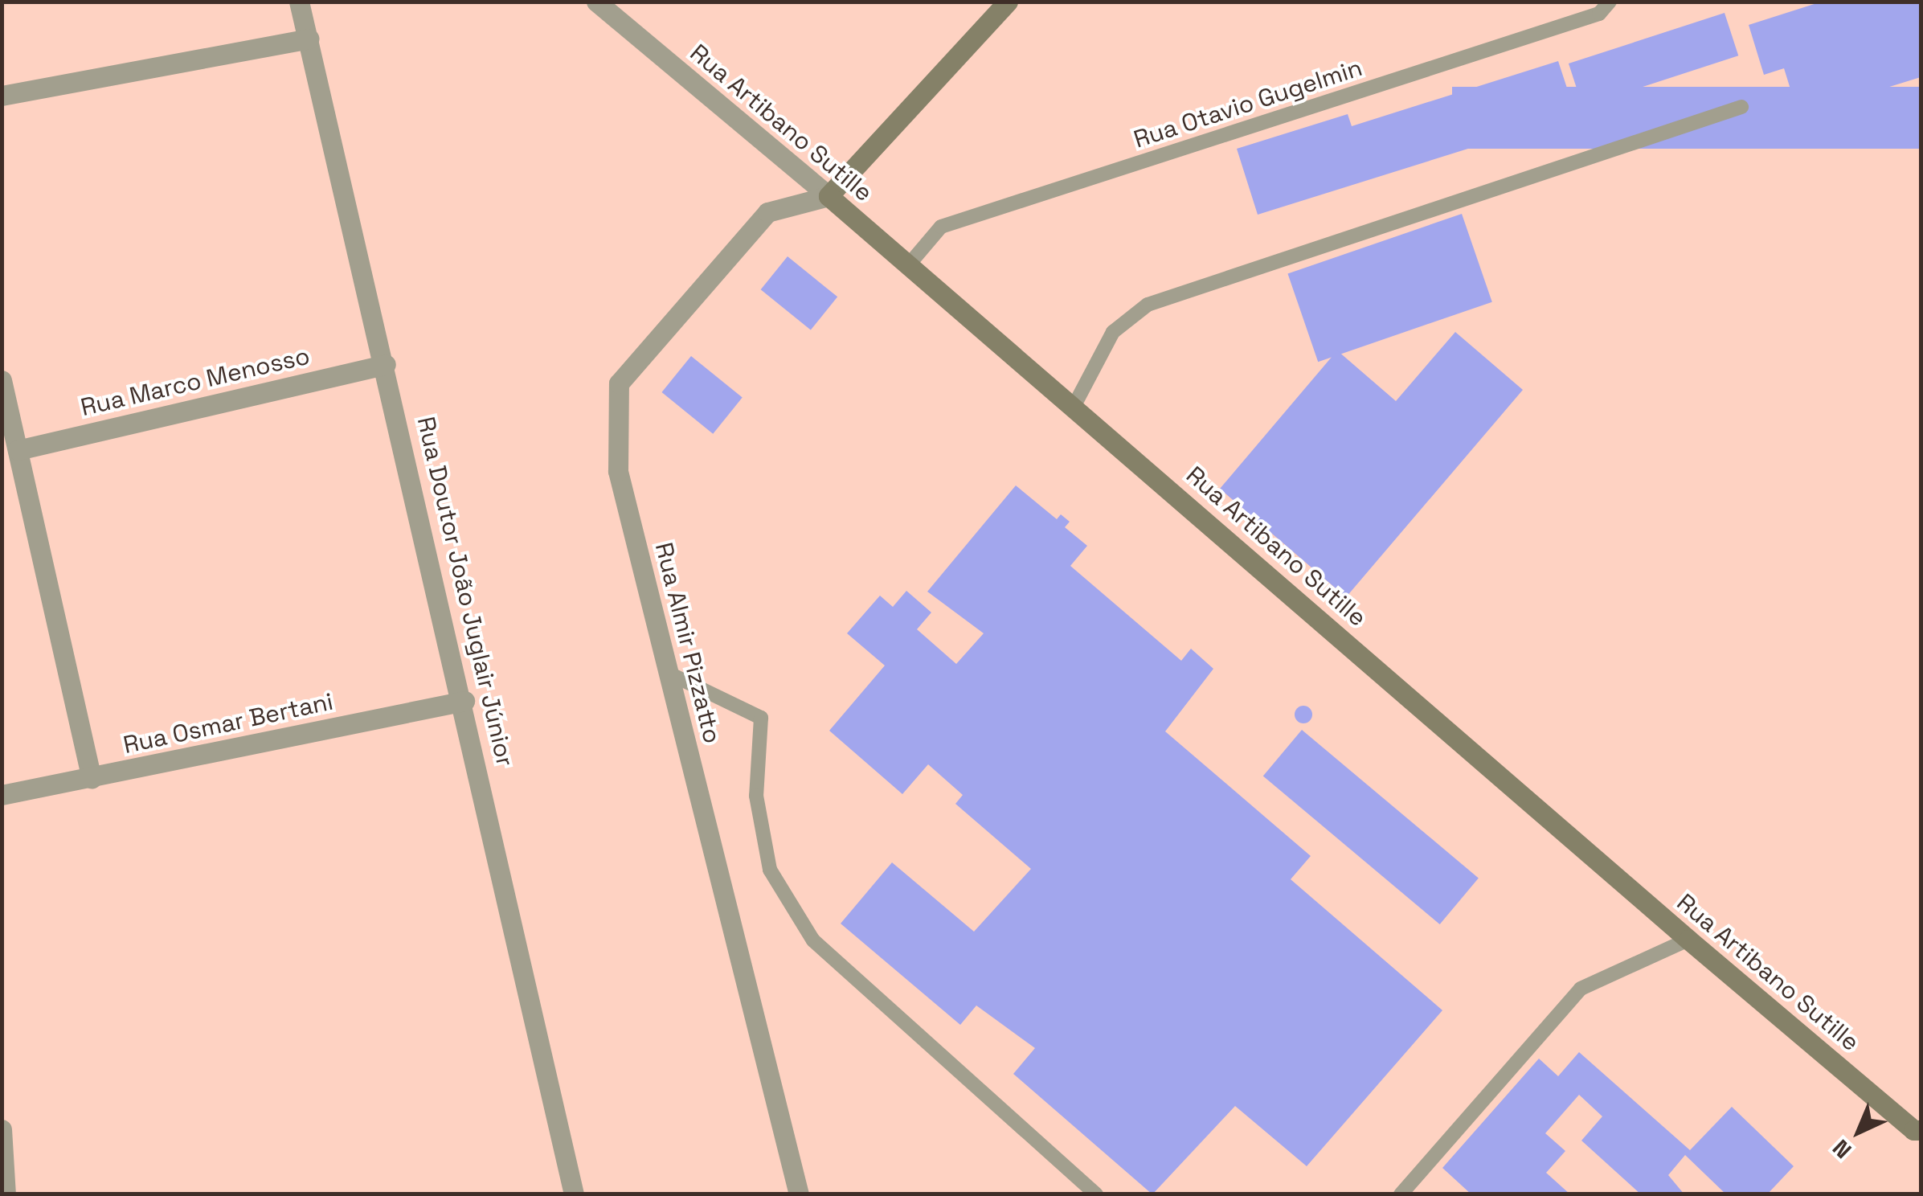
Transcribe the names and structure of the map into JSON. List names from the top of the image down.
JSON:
{
  "streets": {
    "main road": ["Rua Artibano Sutille"],
    "street": [
      "Rua Marco Menosso",
      "Rua Doutor João Juglair Júnior",
      "Rua Almir Pizzatto",
      "Rua Osmar Bertani"
    ],
    "lane": ["Rua Otavio Gugelmin"]
  },
  "crossings": [
    ["Rua Otavio Gugelmin", "Rua Artibano Sutille"],
    ["Rua Artibano Sutille", "Rua Almir Pizzatto"],
    ["Rua Marco Menosso", "Rua Doutor João Juglair Júnior"],
    ["Rua Doutor João Juglair Júnior", "Rua Osmar Bertani"]
  ],
  "north": "bottom left"
}
